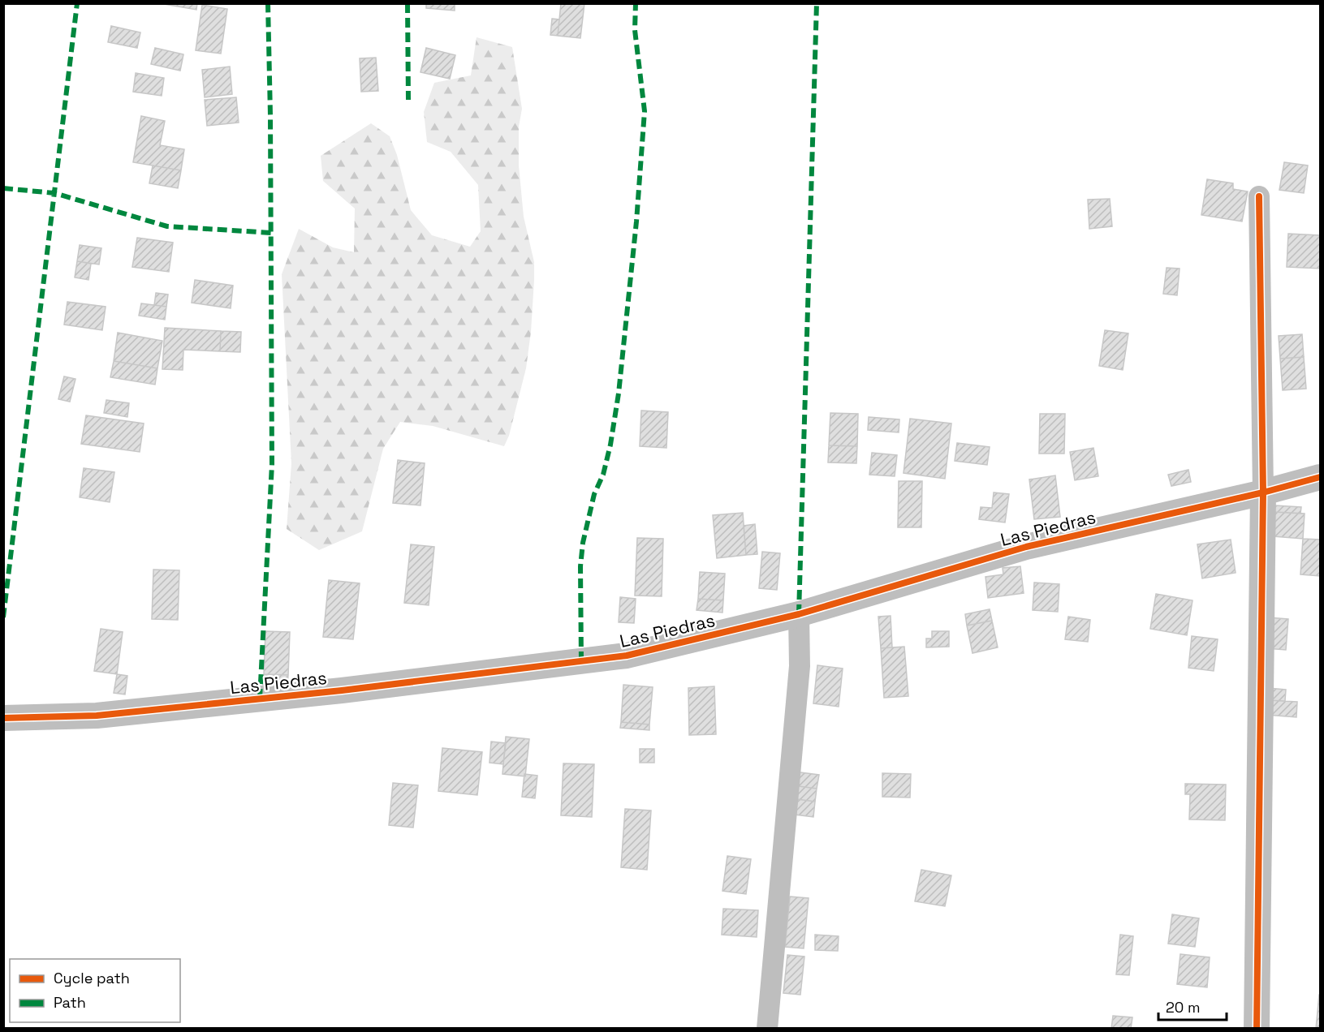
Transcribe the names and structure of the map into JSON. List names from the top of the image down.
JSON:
{
  "streets": {
    "street": ["Las Piedras"]
  },
  "legend": ["Cycle path", "Path"],
  "scale_bar": "20 m"
}
